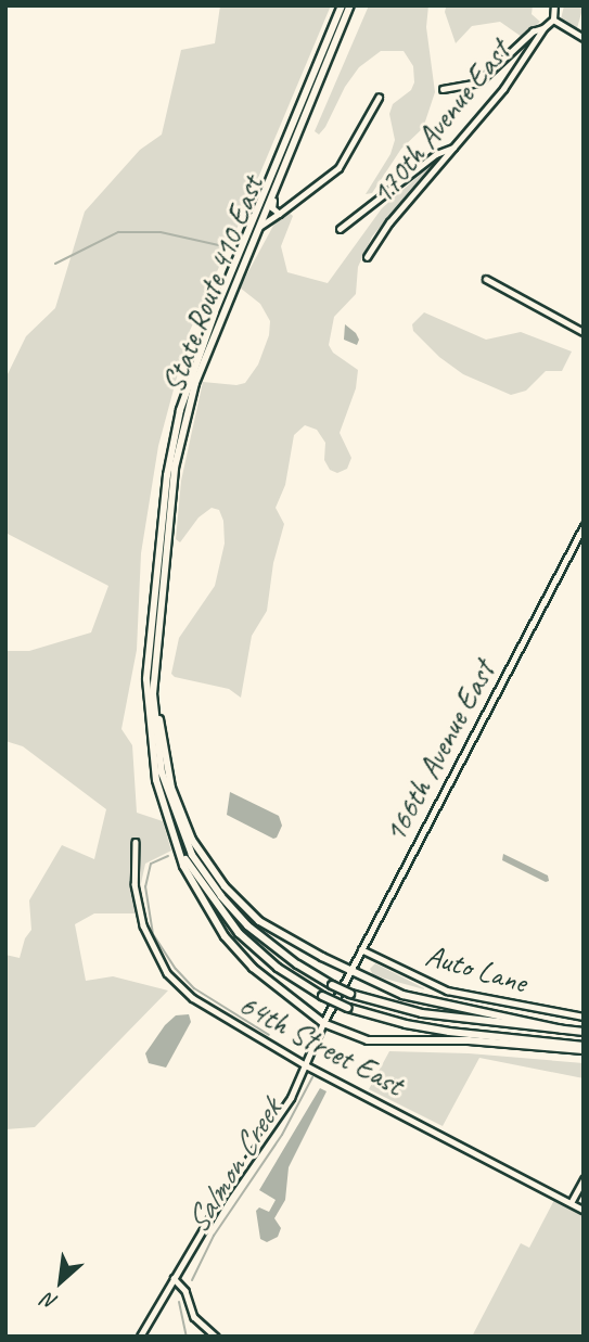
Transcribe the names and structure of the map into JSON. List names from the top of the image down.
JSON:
{
  "streets": {
    "highway": ["State Route 410 East"],
    "street": [
      "170th Avenue East",
      "166th Avenue East",
      "Auto Lane",
      "64th Street East"
    ]
  },
  "crossings": [
    ["166th Avenue East", "Auto Lane"],
    ["166th Avenue East", "64th Street East"]
  ],
  "water": ["Salmon Creek"],
  "north": "bottom left"
}
